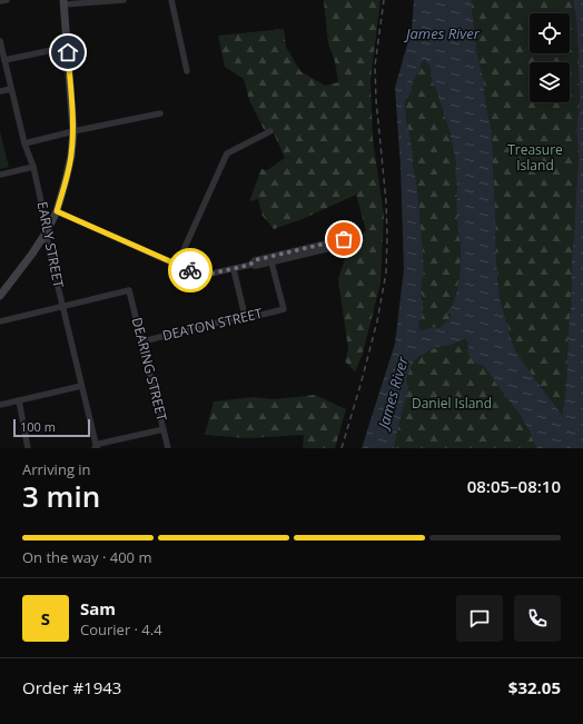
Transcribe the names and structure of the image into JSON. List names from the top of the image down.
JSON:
{
  "streets": {
    "street": ["EARLY STREET", "DEATON STREET", "DEARING STREET"]
  },
  "crossings": [
    ["EARLY STREET", "DEARING STREET"],
    ["DEATON STREET", "DEARING STREET"]
  ],
  "water": ["James River"],
  "parks": ["Treasure Island", "Daniel Island"],
  "scale_bar": "100 m",
  "page": {
    "scale": "100 m",
    "heading": ["3 min", "Arriving in", "08:05–08:10"],
    "panel": [
      "Sam",
      "Courier · 4.4",
      "Order #1943",
      "$32.05"
    ],
    "bar": "On the way · 400 m",
    "round": "S"
  }
}
